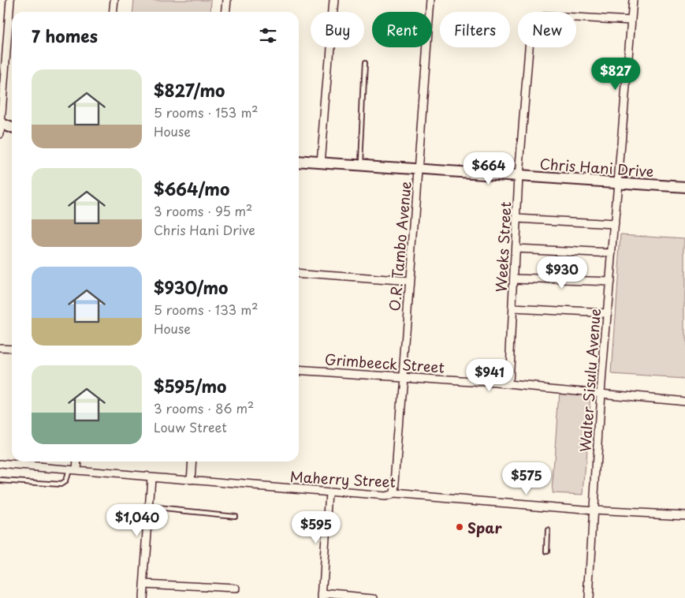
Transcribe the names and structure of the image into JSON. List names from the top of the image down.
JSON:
{
  "streets": {
    "street": [
      "Chris Hani Drive",
      "O.R. Tambo Avenue",
      "Weeks Street",
      "Grimbeeck Street",
      "Walter Sisulu Avenue",
      "Maherry Street"
    ]
  },
  "crossings": [
    ["Chris Hani Drive", "O.R. Tambo Avenue"],
    ["Chris Hani Drive", "Weeks Street"],
    ["Chris Hani Drive", "Walter Sisulu Avenue"],
    ["O.R. Tambo Avenue", "Grimbeeck Street"],
    ["O.R. Tambo Avenue", "Maherry Street"],
    ["Weeks Street", "Grimbeeck Street"],
    ["Weeks Street", "Walter Sisulu Avenue"],
    ["Grimbeeck Street", "Walter Sisulu Avenue"],
    ["Walter Sisulu Avenue", "Maherry Street"]
  ],
  "places": ["Spar"],
  "page": {
    "chip": [
      "Buy",
      "Rent",
      "Filters",
      "New"
    ],
    "heading": "7 homes",
    "price": [
      "$827",
      "$664",
      "$930",
      "$941",
      "$575",
      "$1,040",
      "$595"
    ],
    "list": [
      {
        "name": "$827/mo",
        "note": "5 rooms · 153 m² · House"
      },
      {
        "name": "$664/mo",
        "note": "3 rooms · 95 m² · Chris Hani Drive"
      },
      {
        "name": "$930/mo",
        "note": "5 rooms · 133 m² · House"
      },
      {
        "name": "$595/mo",
        "note": "3 rooms · 86 m² · Louw Street"
      }
    ]
  }
}
